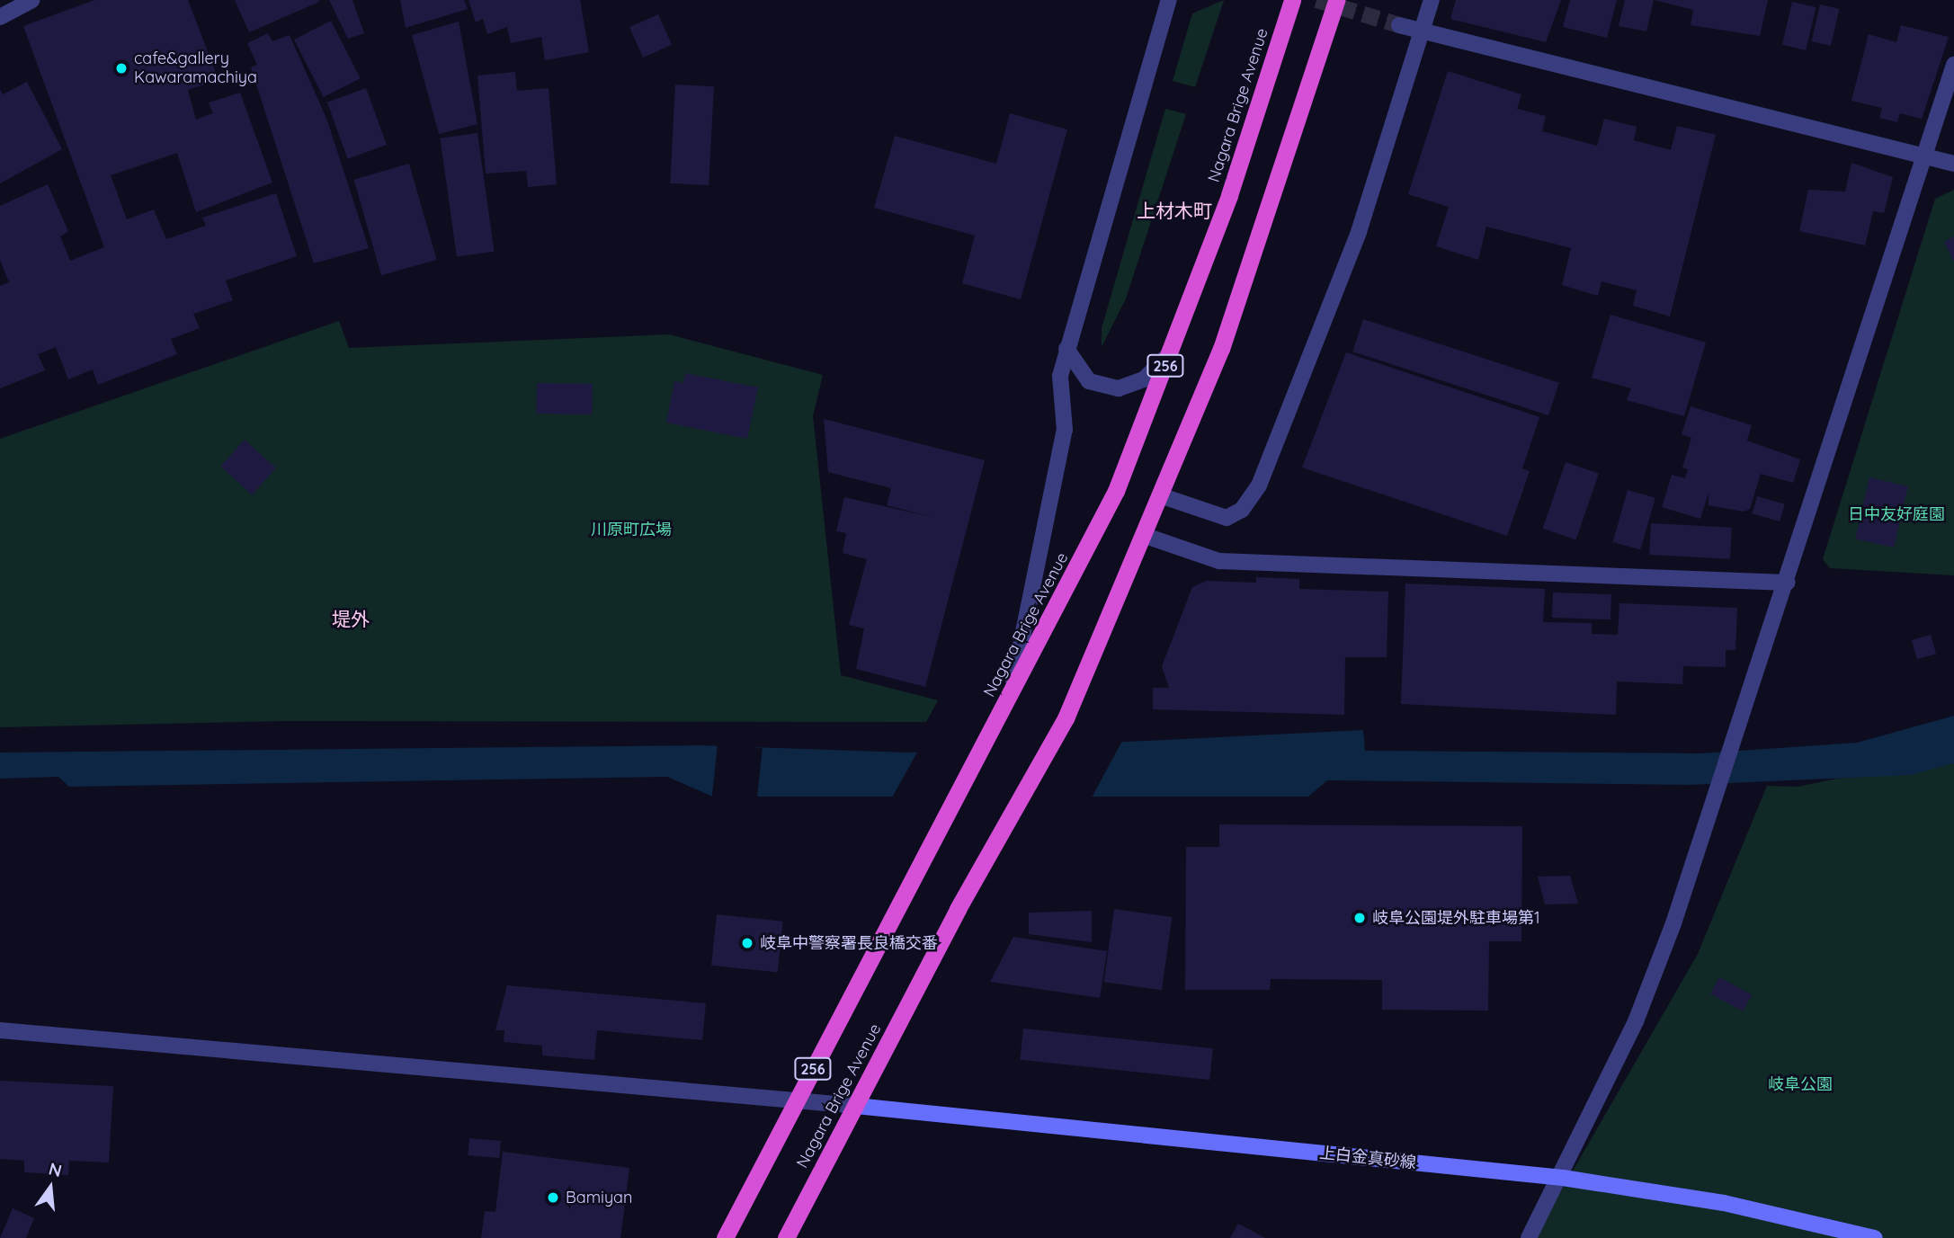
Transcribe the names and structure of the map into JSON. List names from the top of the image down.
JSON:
{
  "streets": {
    "highway": ["Nagara Brige Avenue", "256"],
    "main road": ["上白金真砂線"]
  },
  "crossings": [
    ["Nagara Brige Avenue", "上白金真砂線"]
  ],
  "districts": ["上材木町", "堤外"],
  "parks": ["日中友好庭園", "川原町広場", "岐阜公園"],
  "places": [
    "cafe&gallery Kawaramachiya",
    "岐阜公園堤外駐車場第1",
    "岐阜中警察署長良橋交番",
    "Bamiyan"
  ],
  "north": "top"
}
